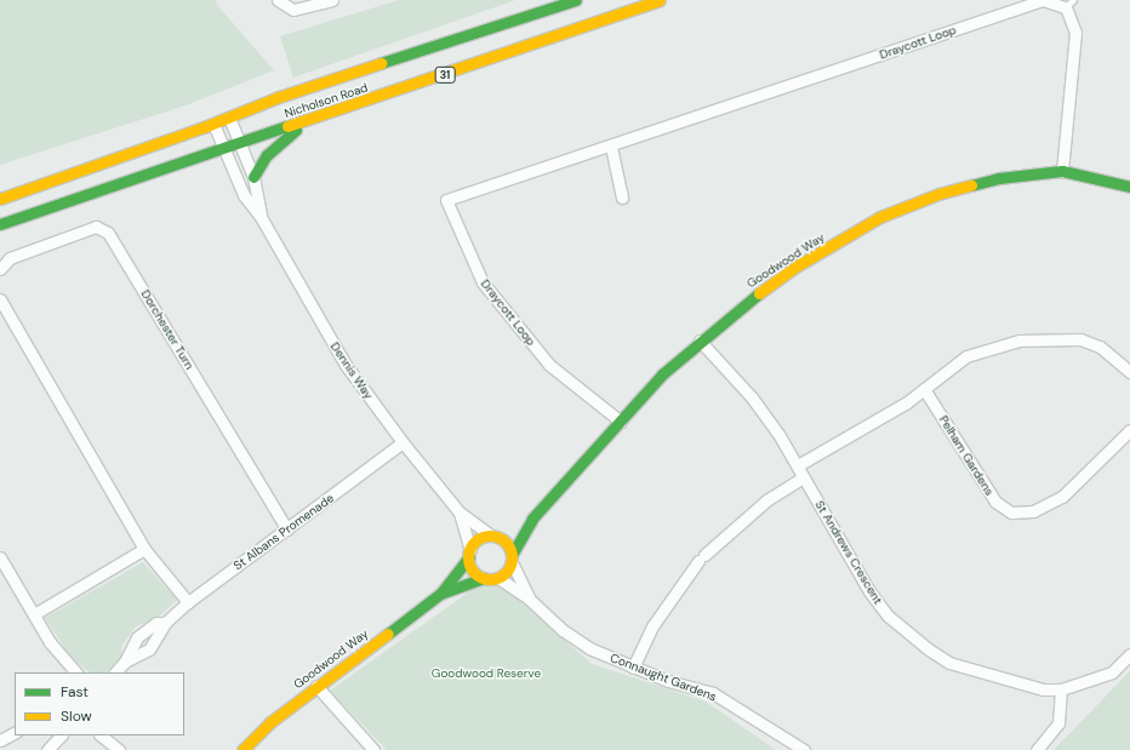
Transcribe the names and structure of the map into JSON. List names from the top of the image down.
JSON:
{
  "streets": {
    "main road": ["31", "Nicholson Road", "Goodwood Way"],
    "street": [
      "Draycott Loop",
      "Dorchester Turn",
      "Dennis Way",
      "Pelham Gardens",
      "St Albans Promenade",
      "St Andrews Crescent",
      "Connaught Gardens"
    ]
  },
  "crossings": [
    ["Draycott Loop", "Goodwood Way"],
    ["Nicholson Road", "Dennis Way"],
    ["Goodwood Way", "Dennis Way"],
    ["Goodwood Way", "St Andrews Crescent"],
    ["Goodwood Way", "Connaught Gardens"],
    ["Dorchester Turn", "St Albans Promenade"],
    ["Dennis Way", "St Albans Promenade"],
    ["Dennis Way", "Connaught Gardens"]
  ],
  "parks": ["Goodwood Reserve"],
  "legend": ["Fast", "Slow"]
}
